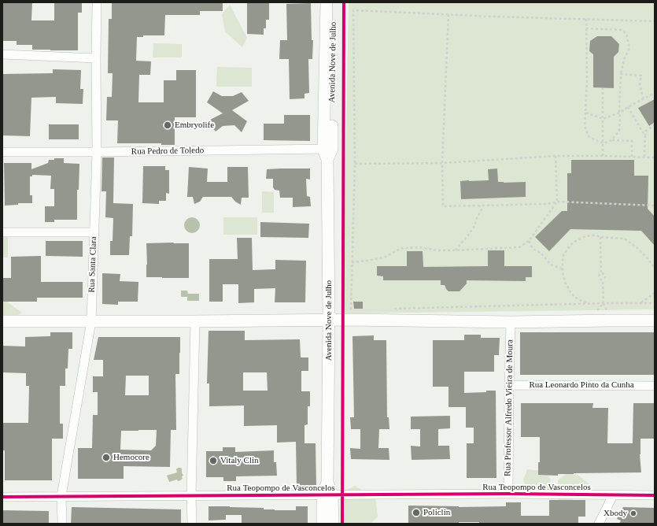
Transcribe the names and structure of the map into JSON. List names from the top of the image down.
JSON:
{
  "streets": {
    "main road": ["Avenida Nove de Julho"],
    "street": [
      "Rua Pedro de Toledo",
      "Rua Santa Clara",
      "Rua Leonardo Pinto da Cunha",
      "Rua Professor Alfredo Vieira de Moura",
      "Rua Teopompo de Vasconcelos"
    ]
  },
  "crossings": [
    ["Avenida Nove de Julho", "Rua Pedro de Toledo"],
    ["Avenida Nove de Julho", "Rua Teopompo de Vasconcelos"],
    ["Rua Pedro de Toledo", "Rua Santa Clara"],
    ["Rua Santa Clara", "Rua Teopompo de Vasconcelos"],
    ["Rua Leonardo Pinto da Cunha", "Rua Professor Alfredo Vieira de Moura"],
    ["Rua Professor Alfredo Vieira de Moura", "Rua Teopompo de Vasconcelos"]
  ],
  "places": [
    "Embryolife",
    "Hemocore",
    "Vitaly Clin",
    "Policlin",
    "Xbody"
  ]
}
